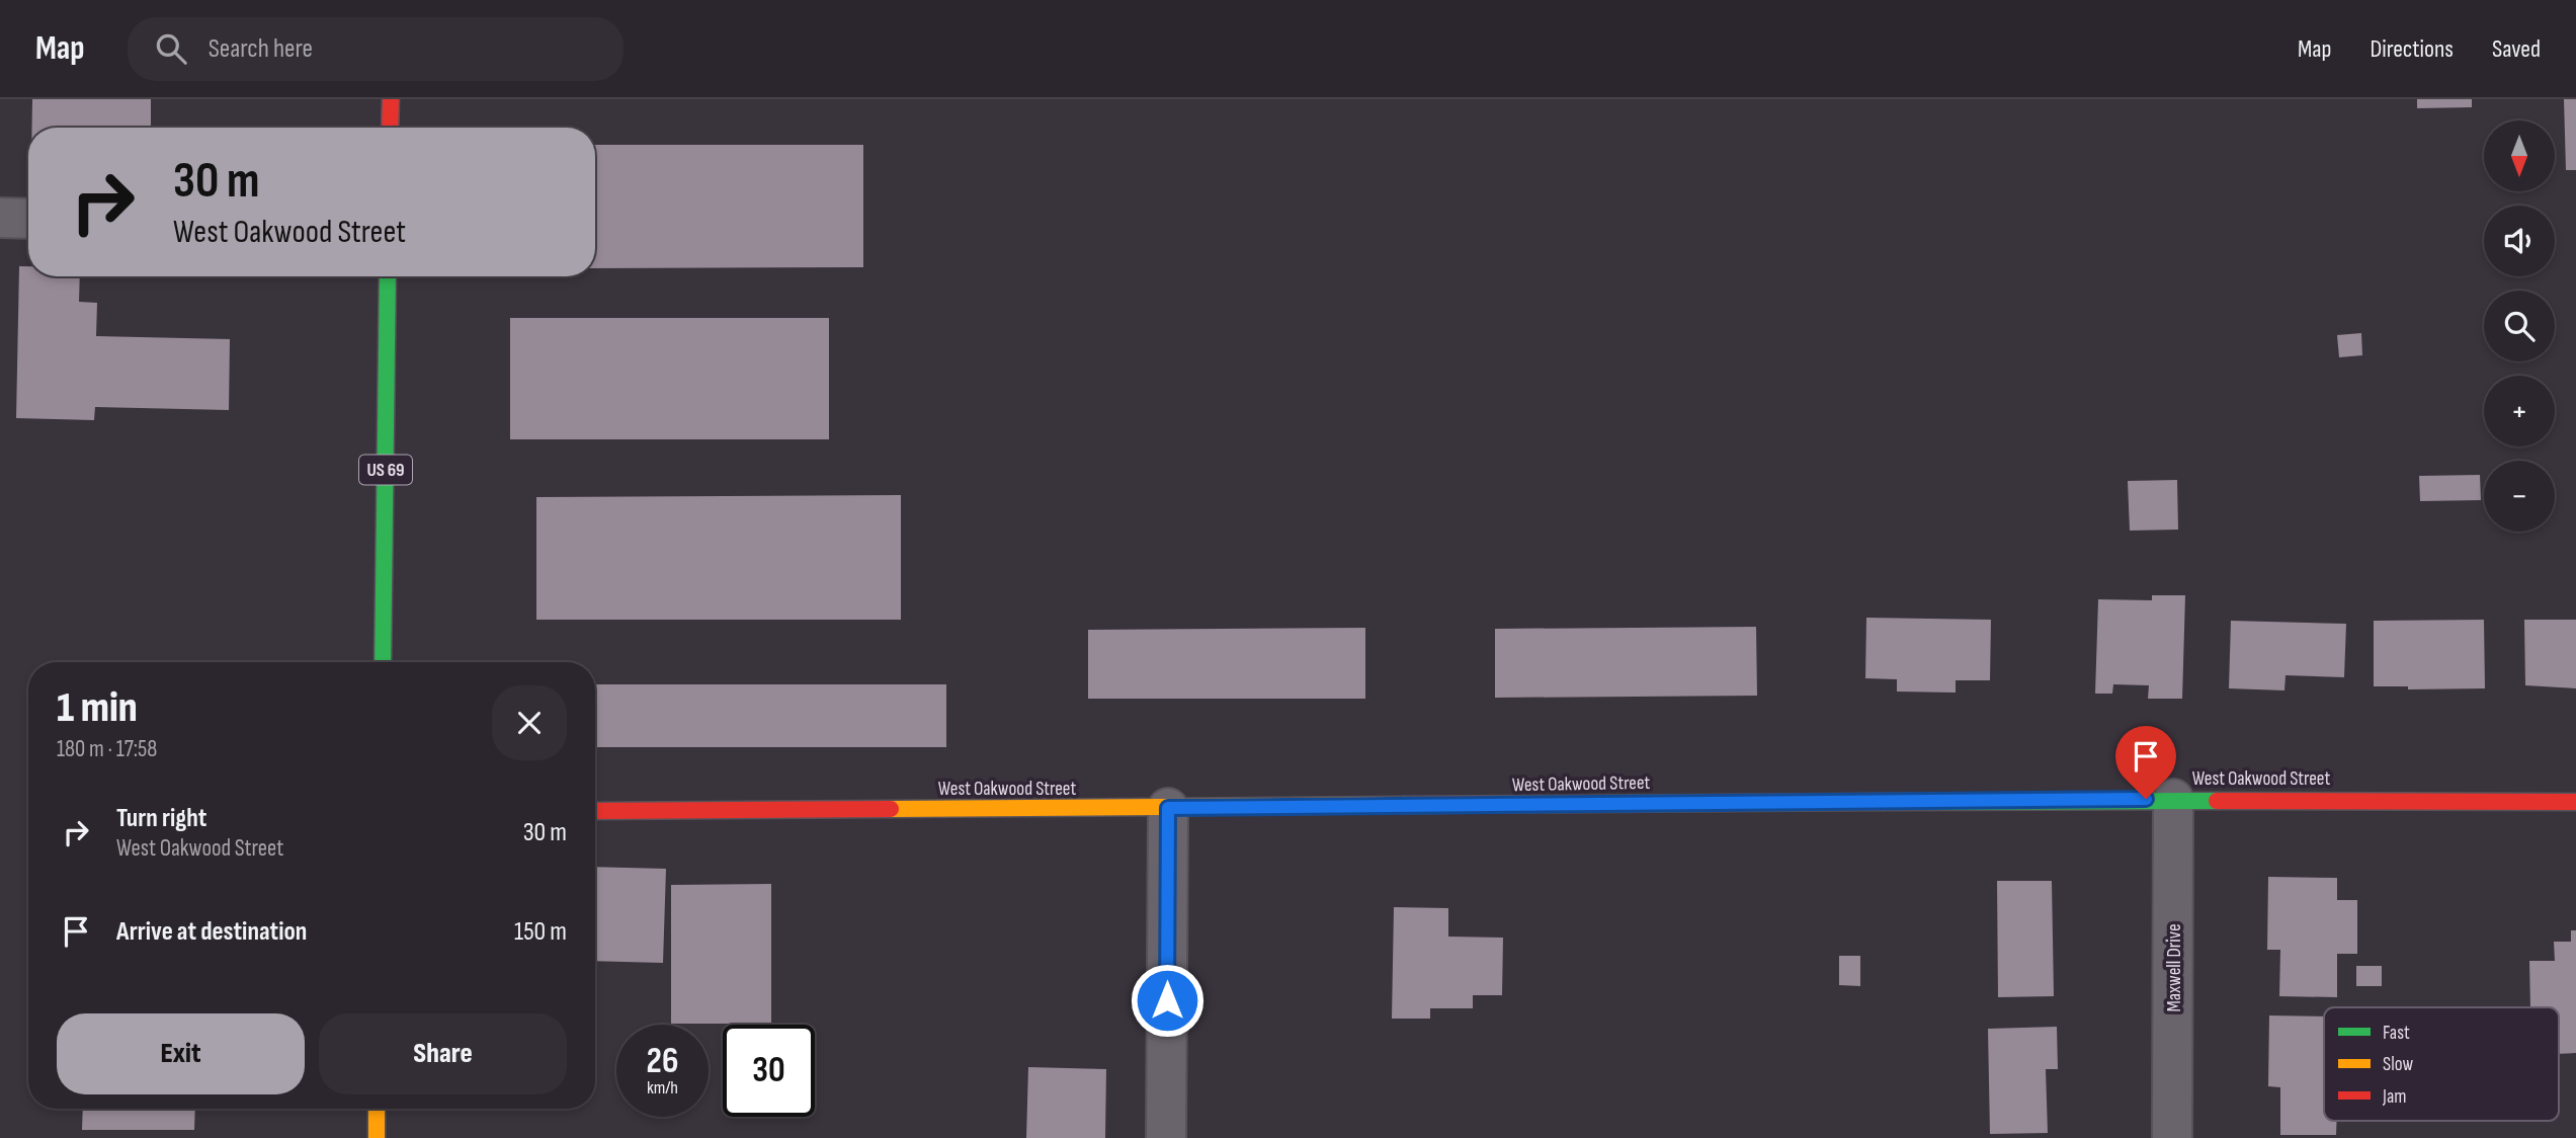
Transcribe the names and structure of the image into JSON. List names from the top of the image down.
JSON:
{
  "streets": {
    "street": ["US 69", "West Oakwood Street", "Maxwell Drive"]
  },
  "crossings": [
    ["West Oakwood Street", "Maxwell Drive"]
  ],
  "legend": ["Fast", "Slow", "Jam"],
  "north": "bottom",
  "page": {
    "header": "Map",
    "search": "Search here",
    "nav": ["Map", "Directions", "Saved"],
    "map_buttons": ["+", "−"],
    "turn": ["30 m", "West Oakwood Street"],
    "heading": ["1 min", "180 m · 17:58"],
    "list": [
      {
        "name": "Turn right",
        "note": "West Oakwood Street",
        "value": "30 m"
      },
      {
        "name": "Arrive at destination",
        "value": "150 m"
      }
    ],
    "buttons": ["Exit", "Share"],
    "speed": "26 km/h",
    "limit": "30"
  }
}
